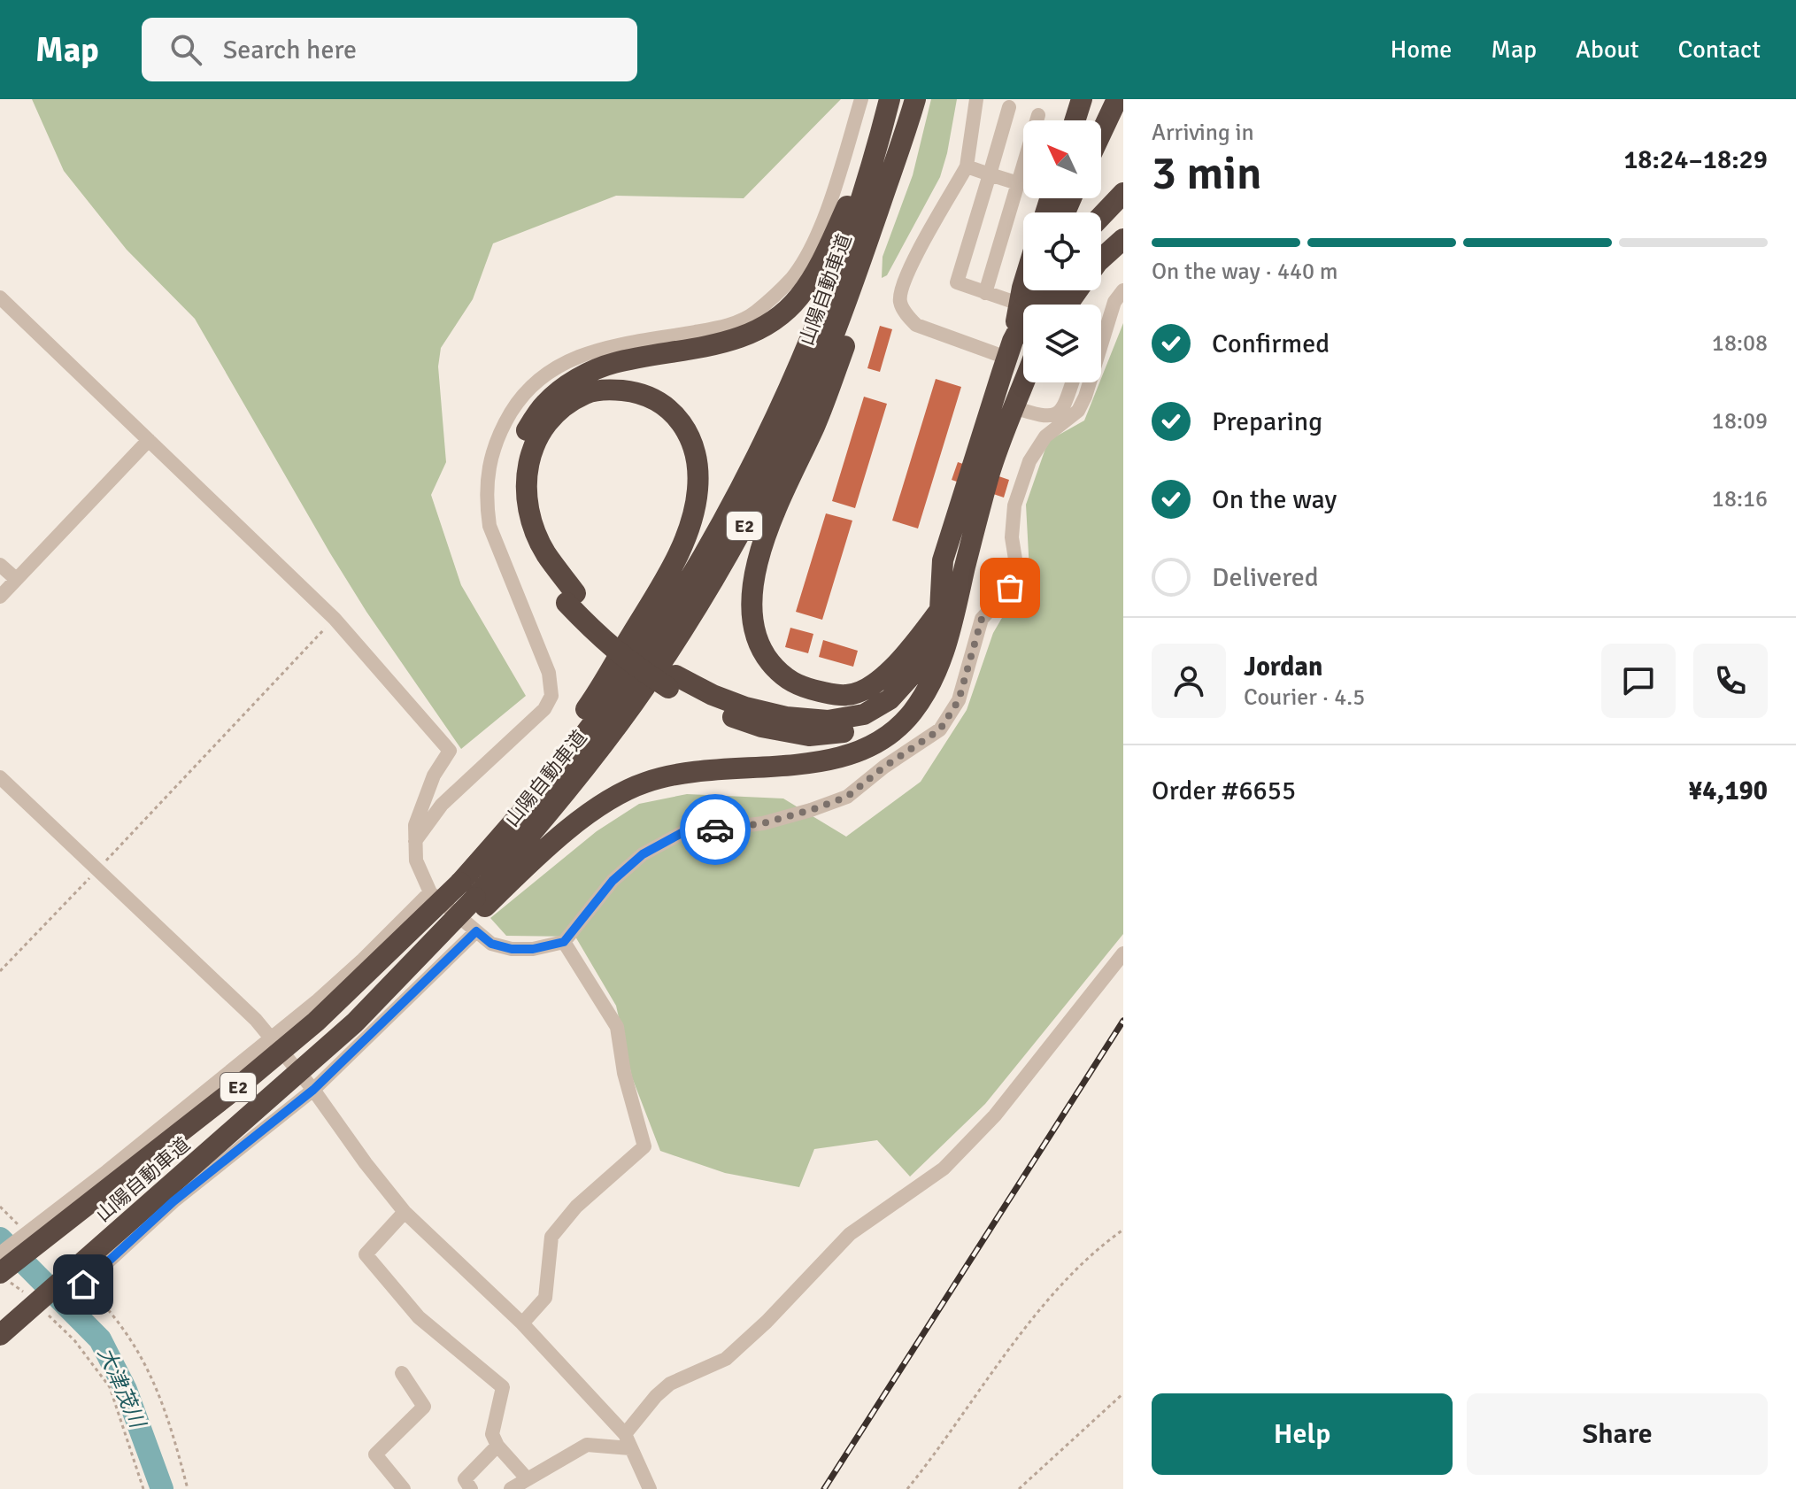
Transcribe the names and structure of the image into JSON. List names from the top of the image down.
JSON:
{
  "streets": {
    "highway": ["山陽自動車道", "E2"]
  },
  "water": ["大津茂川"],
  "north": "top left",
  "page": {
    "header": "Map",
    "search": "Search here",
    "nav": [
      "Home",
      "Map",
      "About",
      "Contact"
    ],
    "heading": ["3 min", "Arriving in", "18:24–18:29"],
    "panel": [
      "Jordan",
      "Courier · 4.5",
      "Order #6655",
      "¥4,190"
    ],
    "bar": "On the way · 440 m",
    "list": [
      ["Confirmed", "18:08"],
      ["Preparing", "18:09"],
      ["On the way", "18:16"],
      "Delivered"
    ],
    "buttons": ["Help", "Share"]
  }
}
